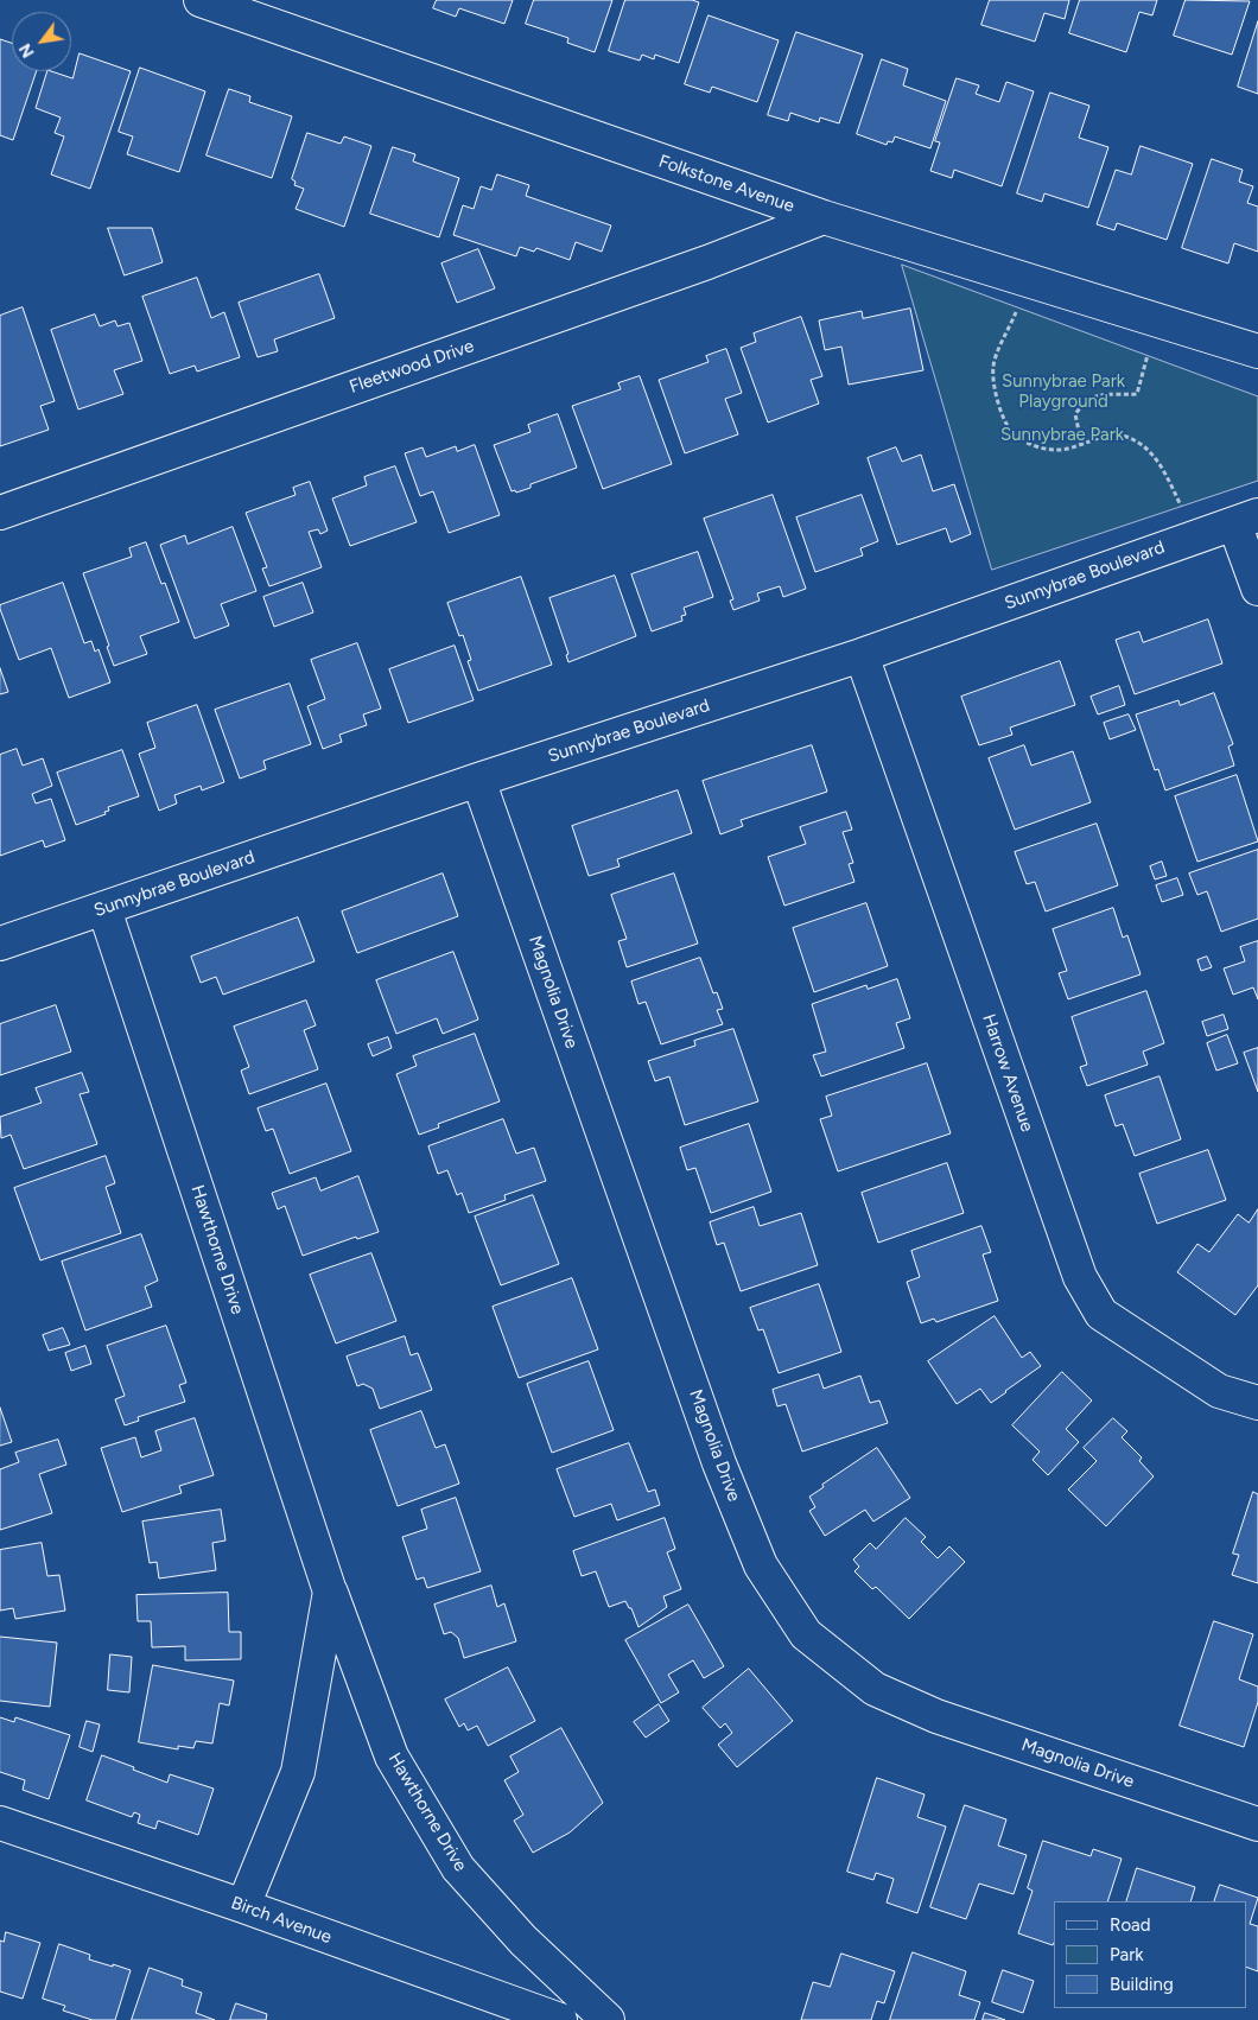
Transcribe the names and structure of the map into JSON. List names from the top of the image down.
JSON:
{
  "streets": {
    "street": [
      "Folkstone Avenue",
      "Fleetwood Drive",
      "Sunnybrae Boulevard",
      "Magnolia Drive",
      "Harrow Avenue",
      "Hawthorne Drive",
      "Birch Avenue"
    ]
  },
  "crossings": [
    ["Folkstone Avenue", "Fleetwood Drive"],
    ["Sunnybrae Boulevard", "Magnolia Drive"],
    ["Sunnybrae Boulevard", "Harrow Avenue"],
    ["Sunnybrae Boulevard", "Hawthorne Drive"],
    ["Hawthorne Drive", "Birch Avenue"]
  ],
  "parks": ["Sunnybrae Park Playground", "Sunnybrae Park"],
  "legend": ["Road", "Park", "Building"],
  "north": "bottom left"
}
